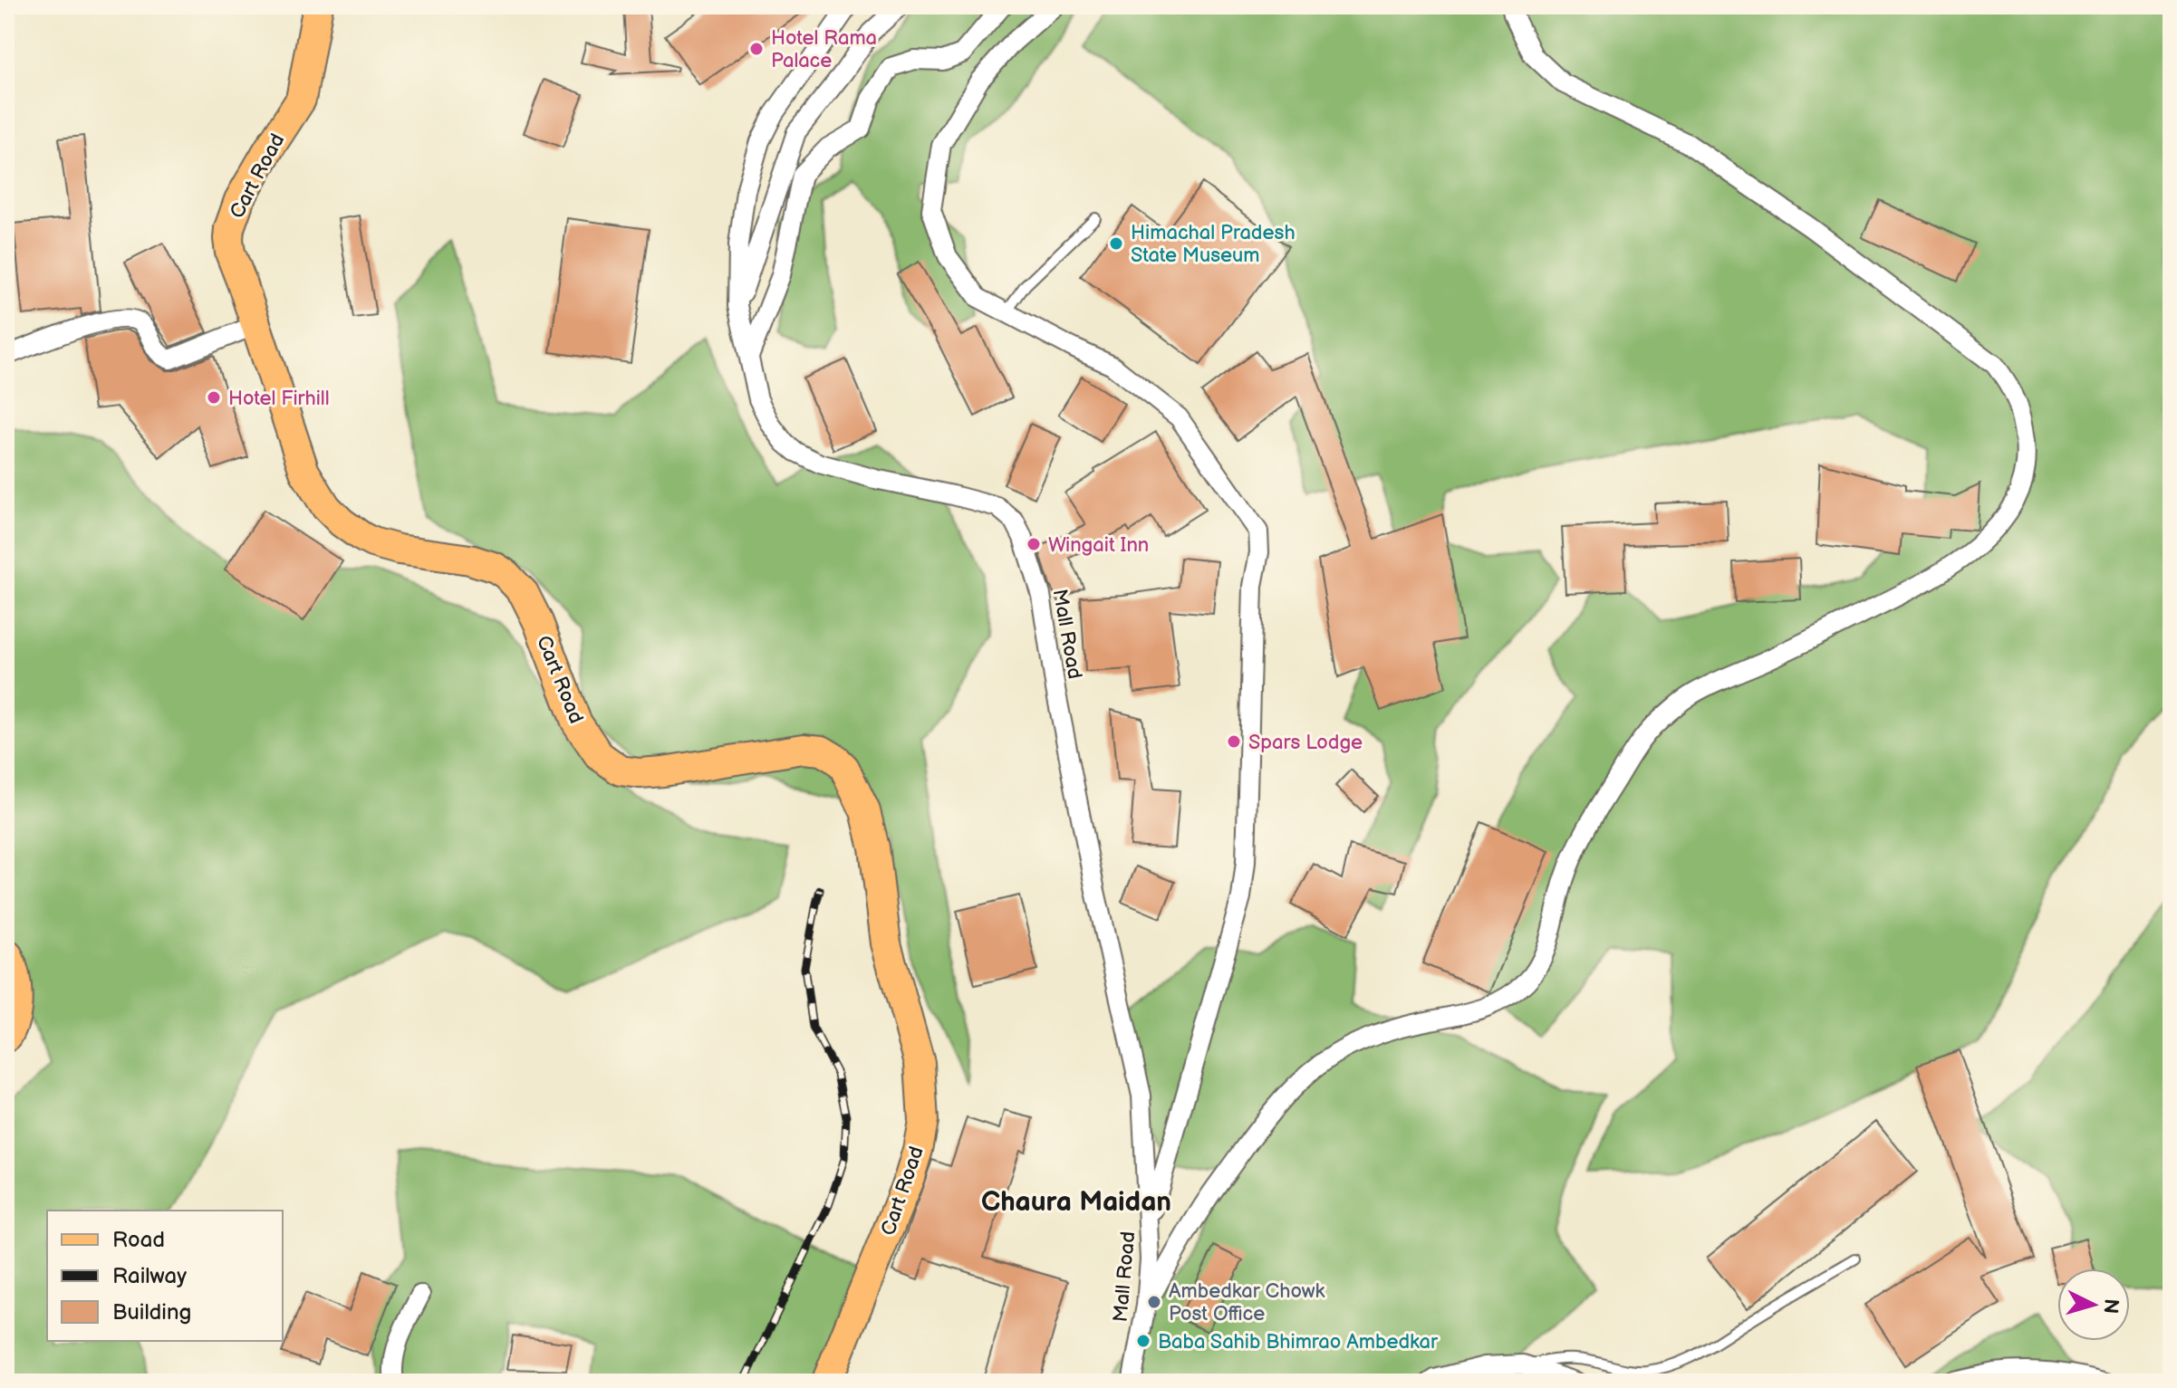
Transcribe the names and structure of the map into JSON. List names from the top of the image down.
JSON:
{
  "streets": {
    "main road": ["Cart Road"],
    "street": ["Mall Road"]
  },
  "districts": ["Chaura Maidan"],
  "places": [
    "Hotel Rama Palace",
    "Himachal Pradesh State Museum",
    "Hotel Firhill",
    "Wingait Inn",
    "Spars Lodge",
    "Ambedkar Chowk Post Office",
    "Baba Sahib Bhimrao Ambedkar"
  ],
  "legend": ["Road", "Railway", "Building"],
  "north": "right"
}
